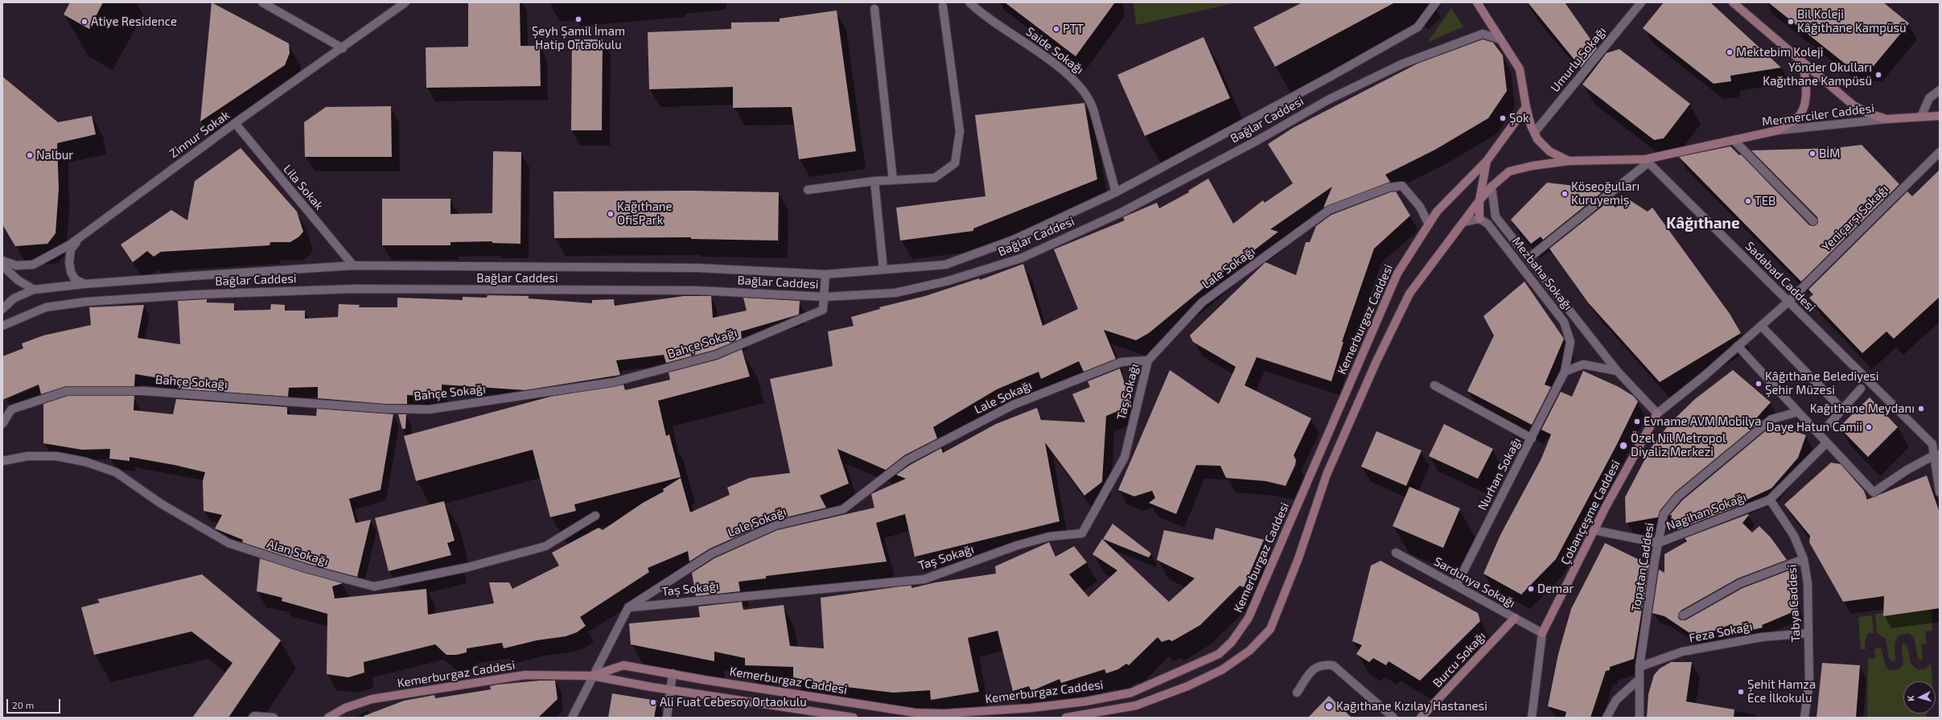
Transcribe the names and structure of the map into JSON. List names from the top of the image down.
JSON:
{
  "streets": {
    "main road": [
      "Mermerciler Caddesi",
      "Kemerburgaz Caddesi",
      "Çobançeşme Caddesi",
      "Burcu Sokağı"
    ],
    "street": [
      "Saide Sokağı",
      "Umurlu Sokağı",
      "Bağlar Caddesi",
      "Zinnur Sokak",
      "Lila Sokak",
      "Yeniçarşı Sokağı",
      "Lale Sokağı",
      "Mezbaha Sokağı",
      "Sadabad Caddesi",
      "Bahçe Sokağı",
      "Taş Sokağı",
      "Nurhan Sokağı",
      "Nagihan Sokağı",
      "Alan Sokağı",
      "Topatan Caddesi",
      "Sardunya Sokağı",
      "Tabya Caddesi",
      "Feza Sokağı"
    ]
  },
  "crossings": [
    ["Saide Sokağı", "Bağlar Caddesi"],
    ["Mermerciler Caddesi", "Sadabad Caddesi"],
    ["Bağlar Caddesi", "Lila Sokak"],
    ["Bağlar Caddesi", "Bahçe Sokağı"],
    ["Zinnur Sokak", "Lila Sokak"],
    ["Yeniçarşı Sokağı", "Sadabad Caddesi"],
    ["Yeniçarşı Sokağı", "Çobançeşme Caddesi"],
    ["Lale Sokağı", "Kemerburgaz Caddesi"],
    ["Lale Sokağı", "Taş Sokağı"],
    ["Mezbaha Sokağı", "Nurhan Sokağı"],
    ["Mezbaha Sokağı", "Çobançeşme Caddesi"],
    ["Sadabad Caddesi", "Çobançeşme Caddesi"],
    ["Nurhan Sokağı", "Sardunya Sokağı"],
    ["Nagihan Sokağı", "Çobançeşme Caddesi"],
    ["Nagihan Sokağı", "Topatan Caddesi"],
    ["Nagihan Sokağı", "Tabya Caddesi"],
    ["Çobançeşme Caddesi", "Sardunya Sokağı"],
    ["Topatan Caddesi", "Feza Sokağı"],
    ["Sardunya Sokağı", "Burcu Sokağı"],
    ["Tabya Caddesi", "Feza Sokağı"]
  ],
  "districts": ["Kâğıthane"],
  "places": [
    "Şeyh Şamil İmam Hatip Ortaokulu",
    "Atiye Residence",
    "Bil Koleji Kâğıthane Kampüsü",
    "PTT",
    "Mektebim Koleji",
    "Yönder Okulları Kağıthane Kampüsü",
    "Şok",
    "BİM",
    "Nalbur",
    "Köseoğulları Kuruyemiş",
    "TEB",
    "Kağıthane OfisPark",
    "Kâğıthane Belediyesi Şehir Müzesi",
    "Kağıthane Meydanı",
    "Evname AVM Mobilya",
    "Daye Hatun Camii",
    "Özel Nil Metropol Diyaliz Merkezi",
    "Demar",
    "Şehit Hamza Ece İlkokulu",
    "Ali Fuat Cebesoy Ortaokulu",
    "Kağıthane Kızılay Hastanesi"
  ],
  "scale_bar": "20 m",
  "north": "left"
}
